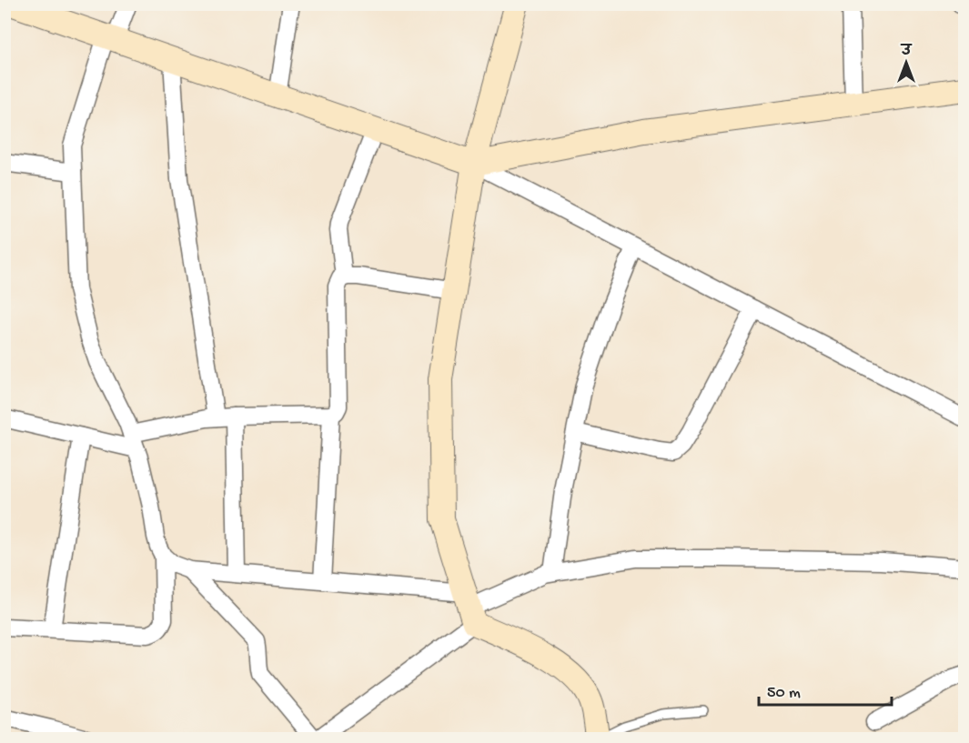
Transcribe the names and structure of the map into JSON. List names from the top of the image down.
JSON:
{
  "scale_bar": "50 m",
  "north": "top"
}
